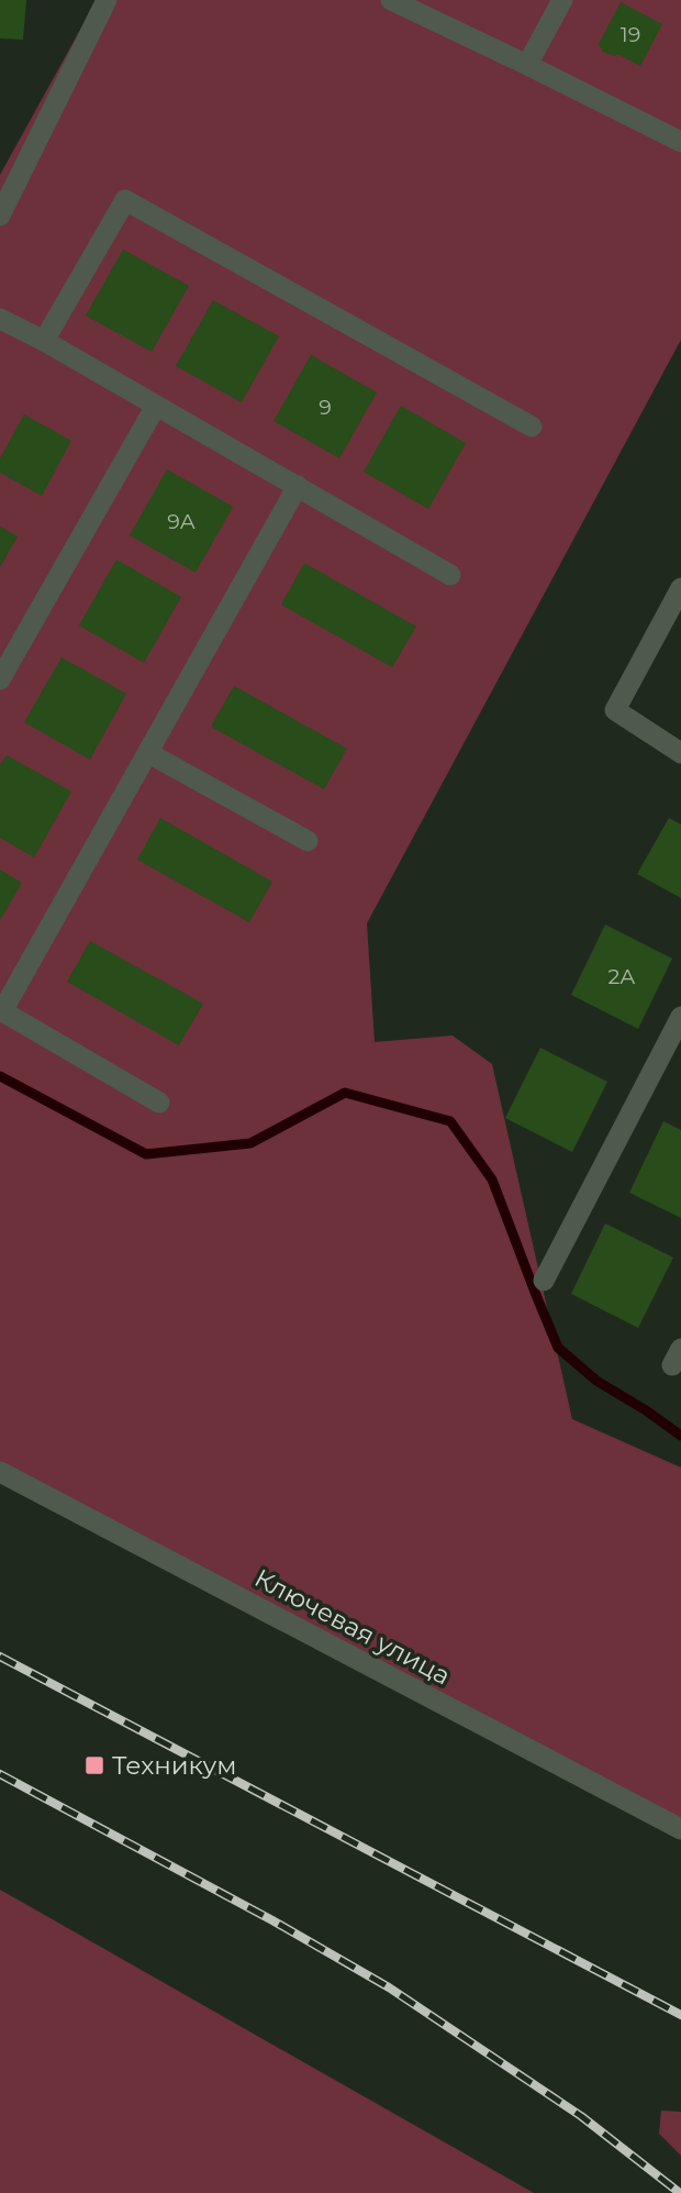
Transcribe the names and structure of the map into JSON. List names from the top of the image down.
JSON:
{
  "streets": {
    "street": ["Ключевая улица"]
  },
  "places": {
    "transit": ["Техникум"]
  },
  "house_numbers": [
    "19",
    "9",
    "9А",
    "2А"
  ]
}
